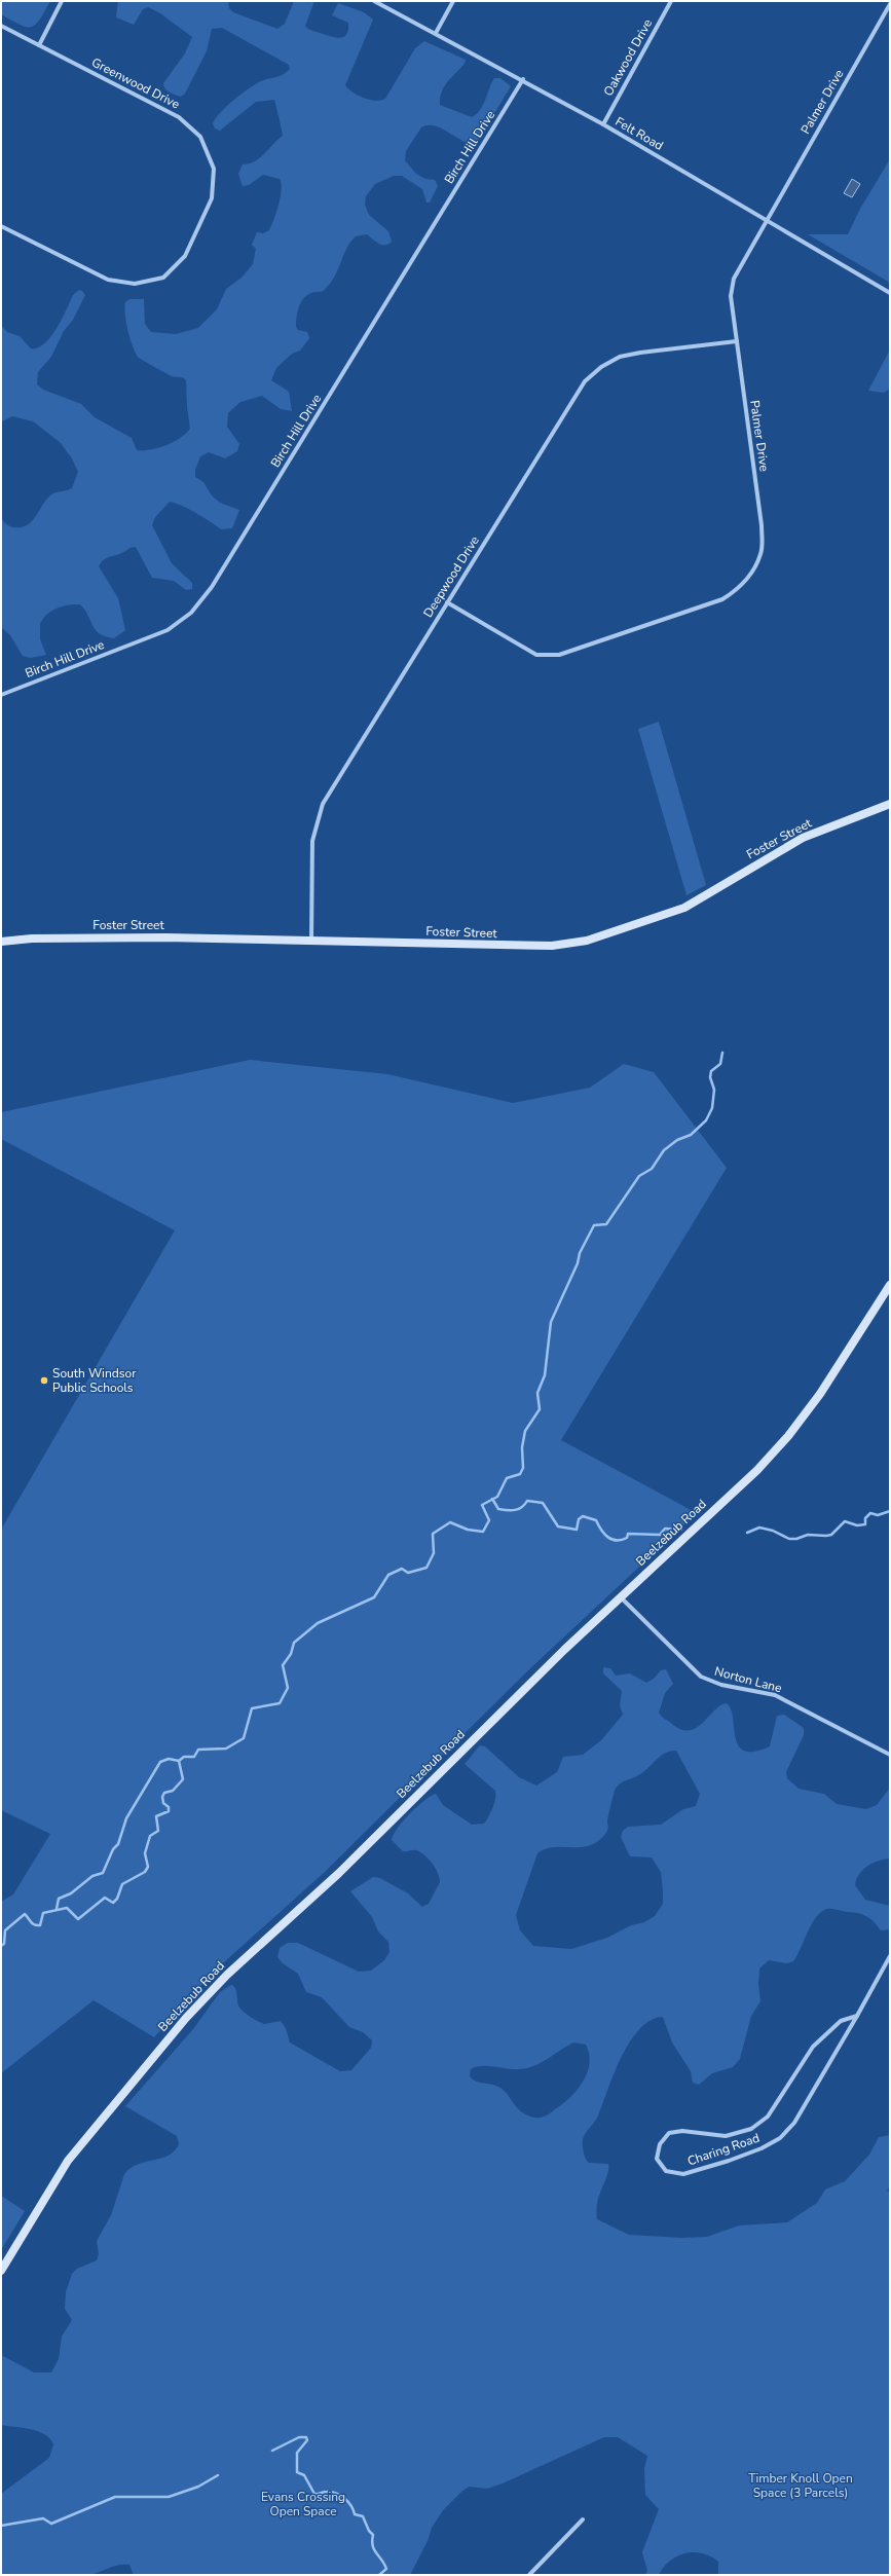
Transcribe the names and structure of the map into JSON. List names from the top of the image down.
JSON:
{
  "streets": {
    "street": [
      "Oakwood Drive",
      "Greenwood Drive",
      "Palmer Drive",
      "Felt Road",
      "Birch Hill Drive",
      "Deepwood Drive",
      "Foster Street",
      "Beelzebub Road",
      "Norton Lane",
      "Charing Road"
    ]
  },
  "crossings": [
    ["Oakwood Drive", "Felt Road"],
    ["Palmer Drive", "Felt Road"],
    ["Palmer Drive", "Deepwood Drive"],
    ["Felt Road", "Birch Hill Drive"],
    ["Deepwood Drive", "Foster Street"],
    ["Beelzebub Road", "Norton Lane"]
  ],
  "parks": ["Timber Knoll Open Space (3 Parcels)", "Evans Crossing Open Space"],
  "places": ["South Windsor Public Schools"]
}
